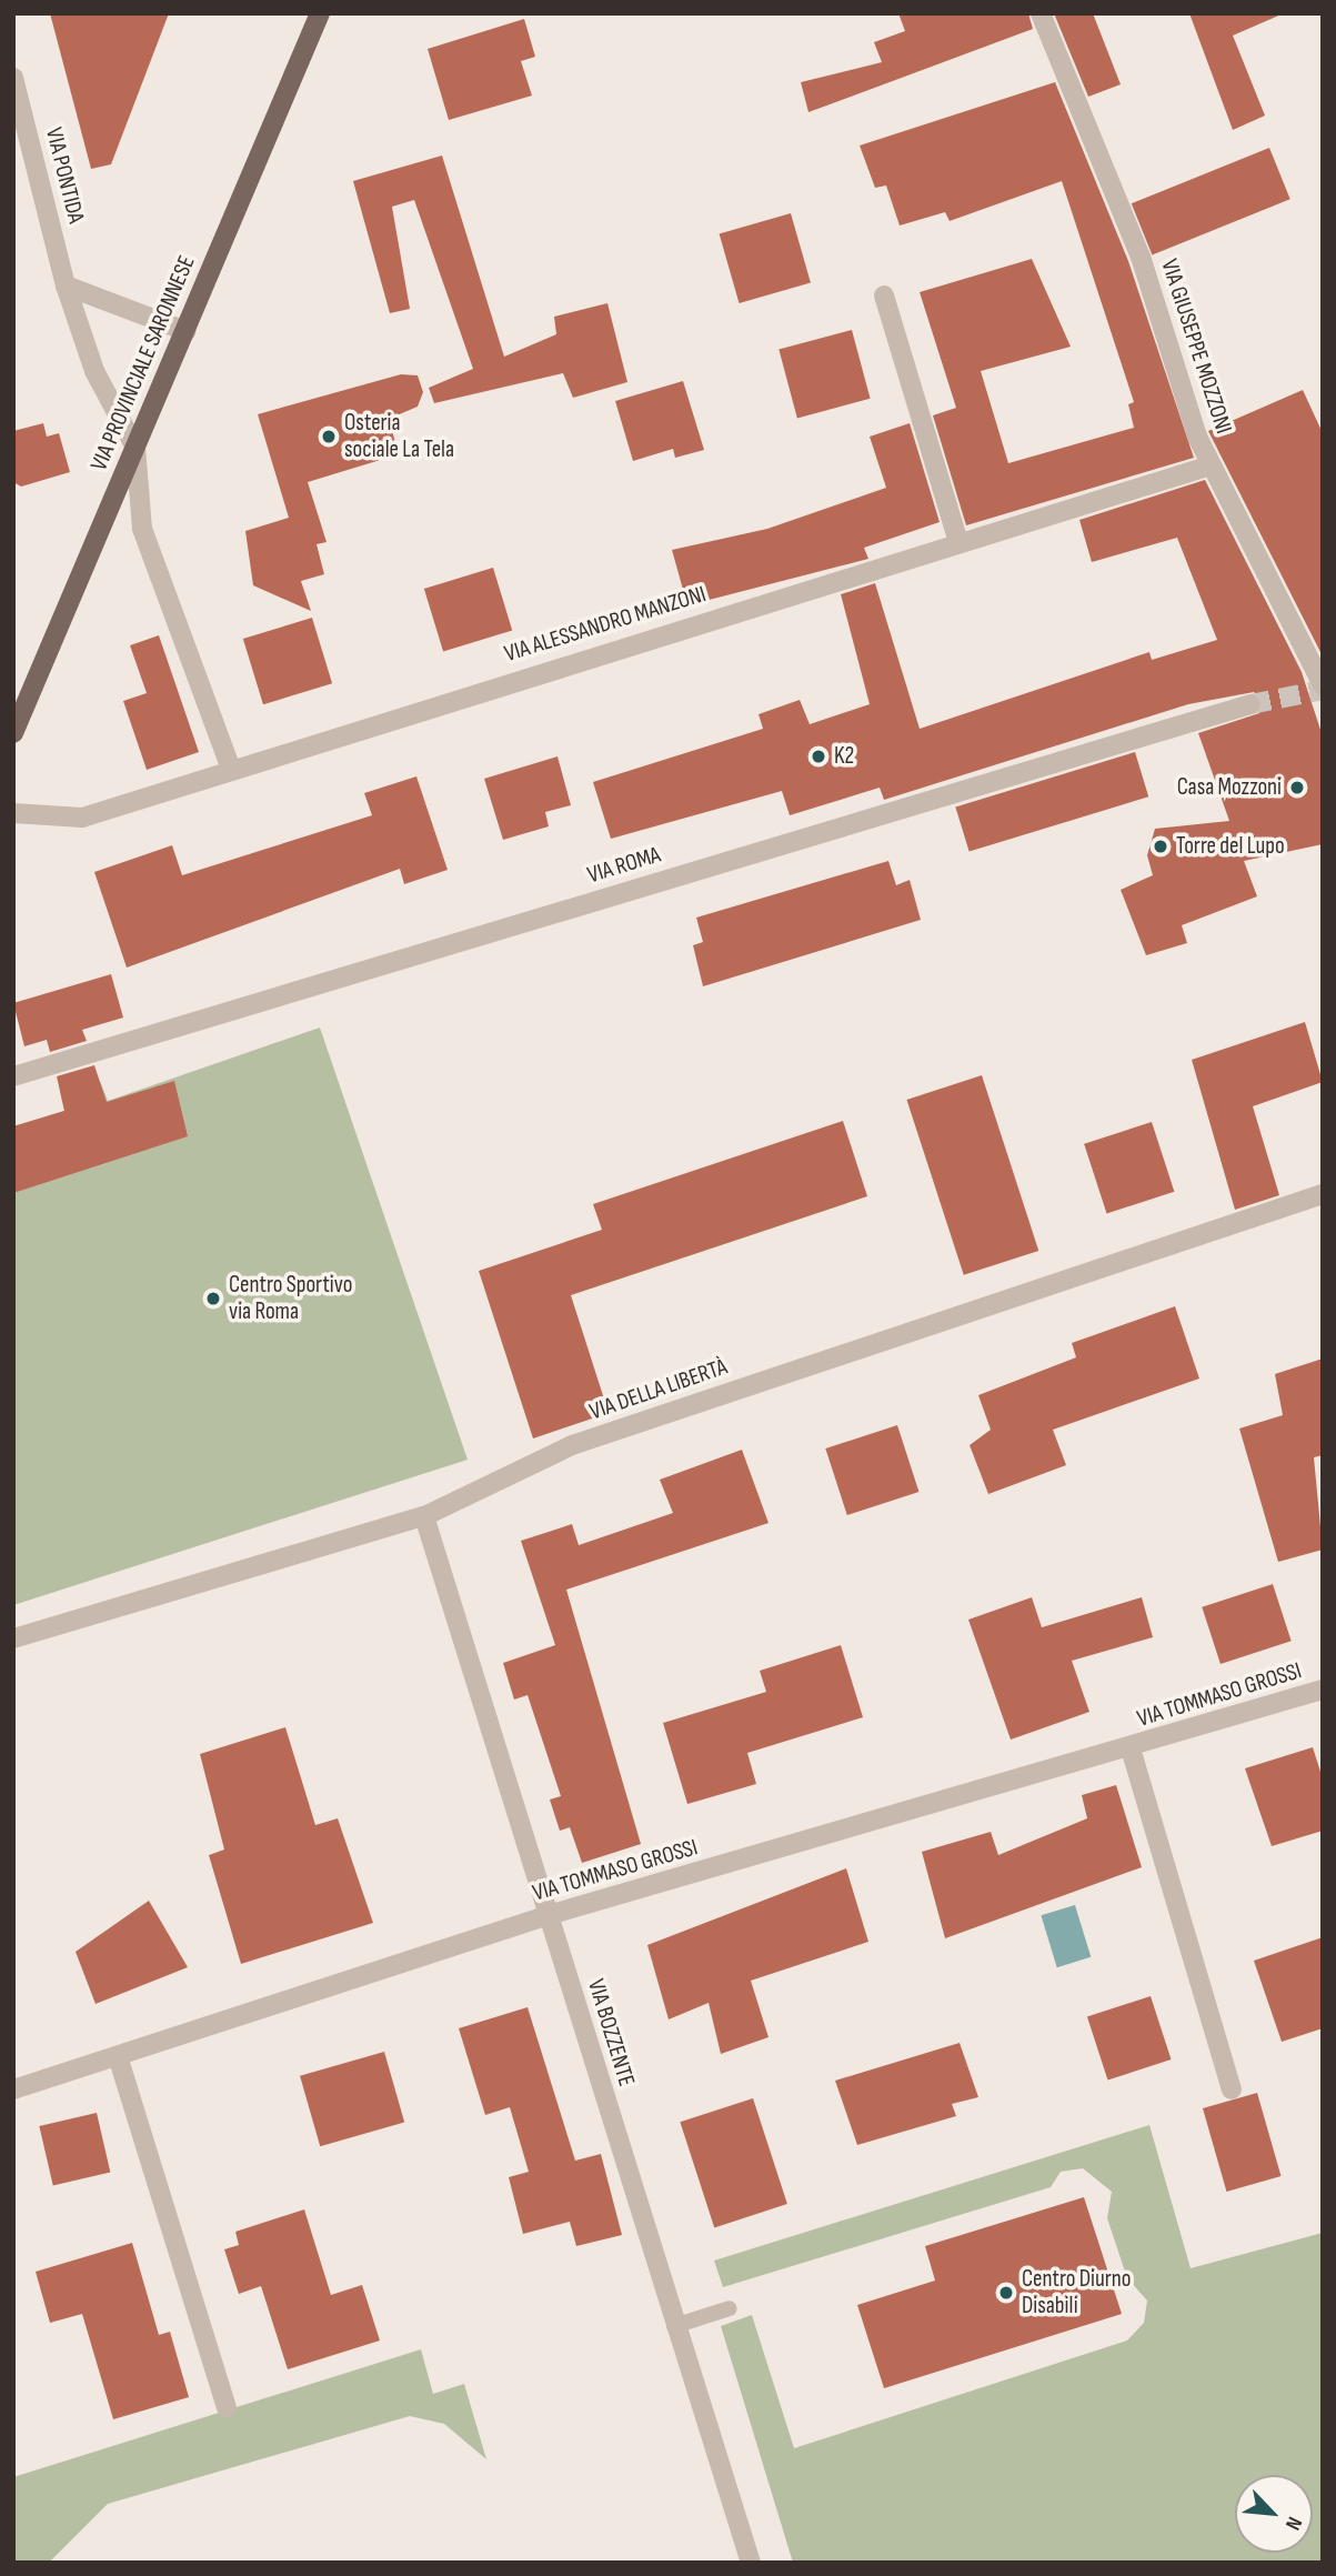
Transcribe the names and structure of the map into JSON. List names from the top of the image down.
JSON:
{
  "streets": {
    "main road": ["VIA PROVINCIALE SARONNESE"],
    "street": [
      "VIA PONTIDA",
      "VIA GIUSEPPE MOZZONI",
      "VIA ALESSANDRO MANZONI",
      "VIA ROMA",
      "VIA DELLA LIBERTÀ",
      "VIA TOMMASO GROSSI",
      "VIA BOZZENTE"
    ]
  },
  "crossings": [
    ["VIA PONTIDA", "VIA PROVINCIALE SARONNESE"],
    ["VIA GIUSEPPE MOZZONI", "VIA ALESSANDRO MANZONI"],
    ["VIA DELLA LIBERTÀ", "VIA BOZZENTE"],
    ["VIA TOMMASO GROSSI", "VIA BOZZENTE"]
  ],
  "places": [
    "Osteria sociale La Tela",
    "K2",
    "Casa Mozzoni",
    "Torre del Lupo",
    "Centro Sportivo via Roma",
    "Centro Diurno Disabili"
  ],
  "north": "bottom right"
}
